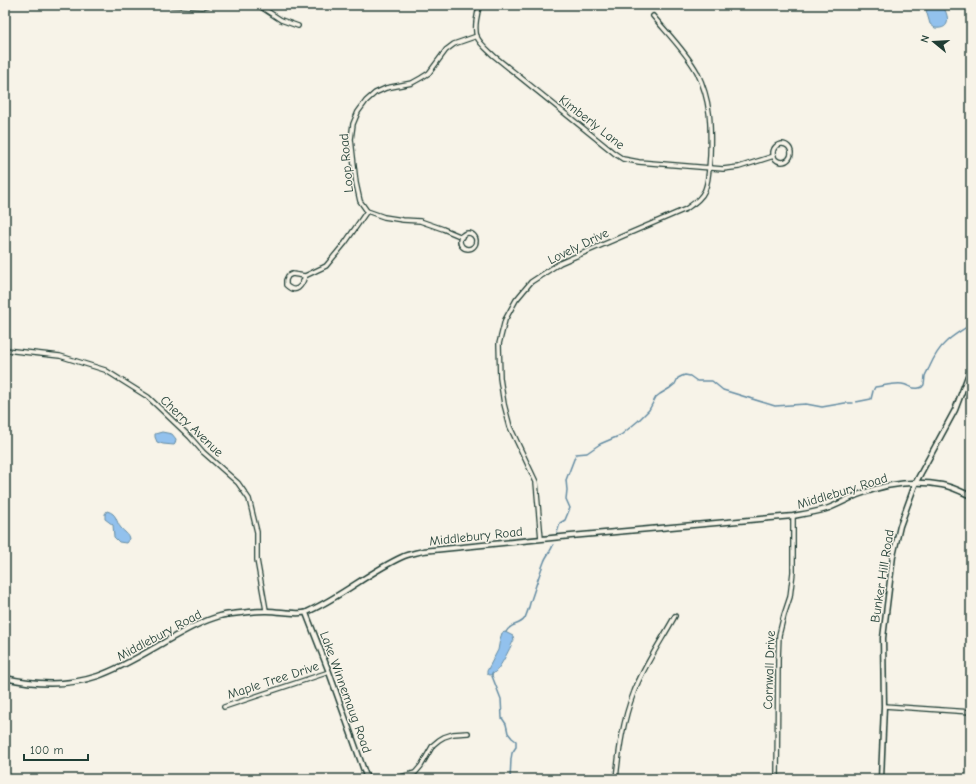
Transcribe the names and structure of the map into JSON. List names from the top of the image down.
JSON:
{
  "streets": {
    "street": [
      "Kimberly Lane",
      "Loop Road",
      "Lovely Drive",
      "Cherry Avenue",
      "Middlebury Road",
      "Bunker Hill Road",
      "Cornwall Drive",
      "Maple Tree Drive",
      "Lake Winnemaug Road"
    ]
  },
  "crossings": [
    ["Kimberly Lane", "Loop Road"],
    ["Kimberly Lane", "Lovely Drive"],
    ["Lovely Drive", "Middlebury Road"],
    ["Cherry Avenue", "Middlebury Road"],
    ["Middlebury Road", "Bunker Hill Road"],
    ["Middlebury Road", "Cornwall Drive"],
    ["Middlebury Road", "Lake Winnemaug Road"],
    ["Maple Tree Drive", "Lake Winnemaug Road"]
  ],
  "scale_bar": "100 m",
  "north": "left"
}
